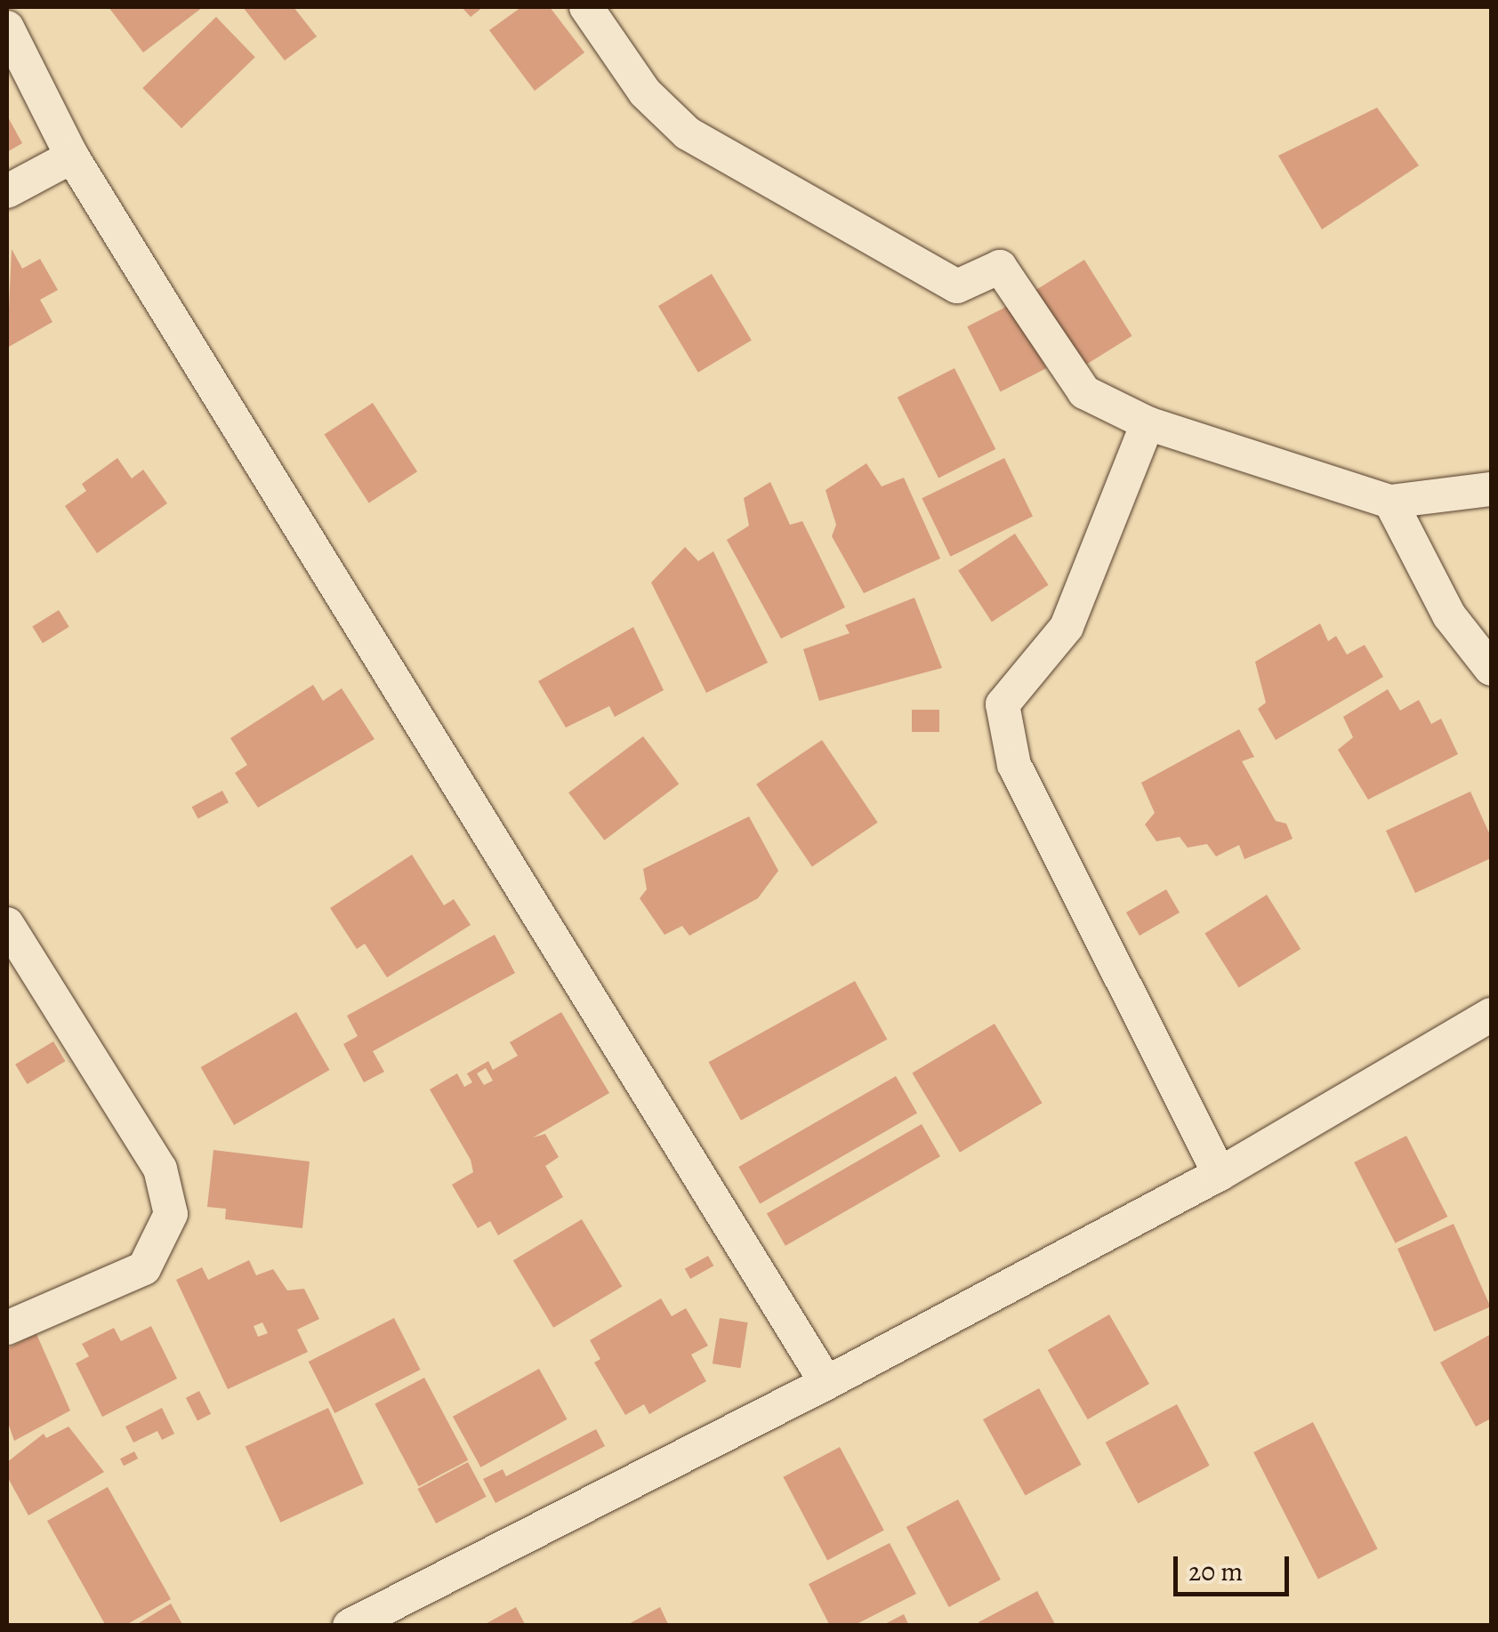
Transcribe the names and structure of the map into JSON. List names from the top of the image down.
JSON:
{
  "scale_bar": "20 m"
}
